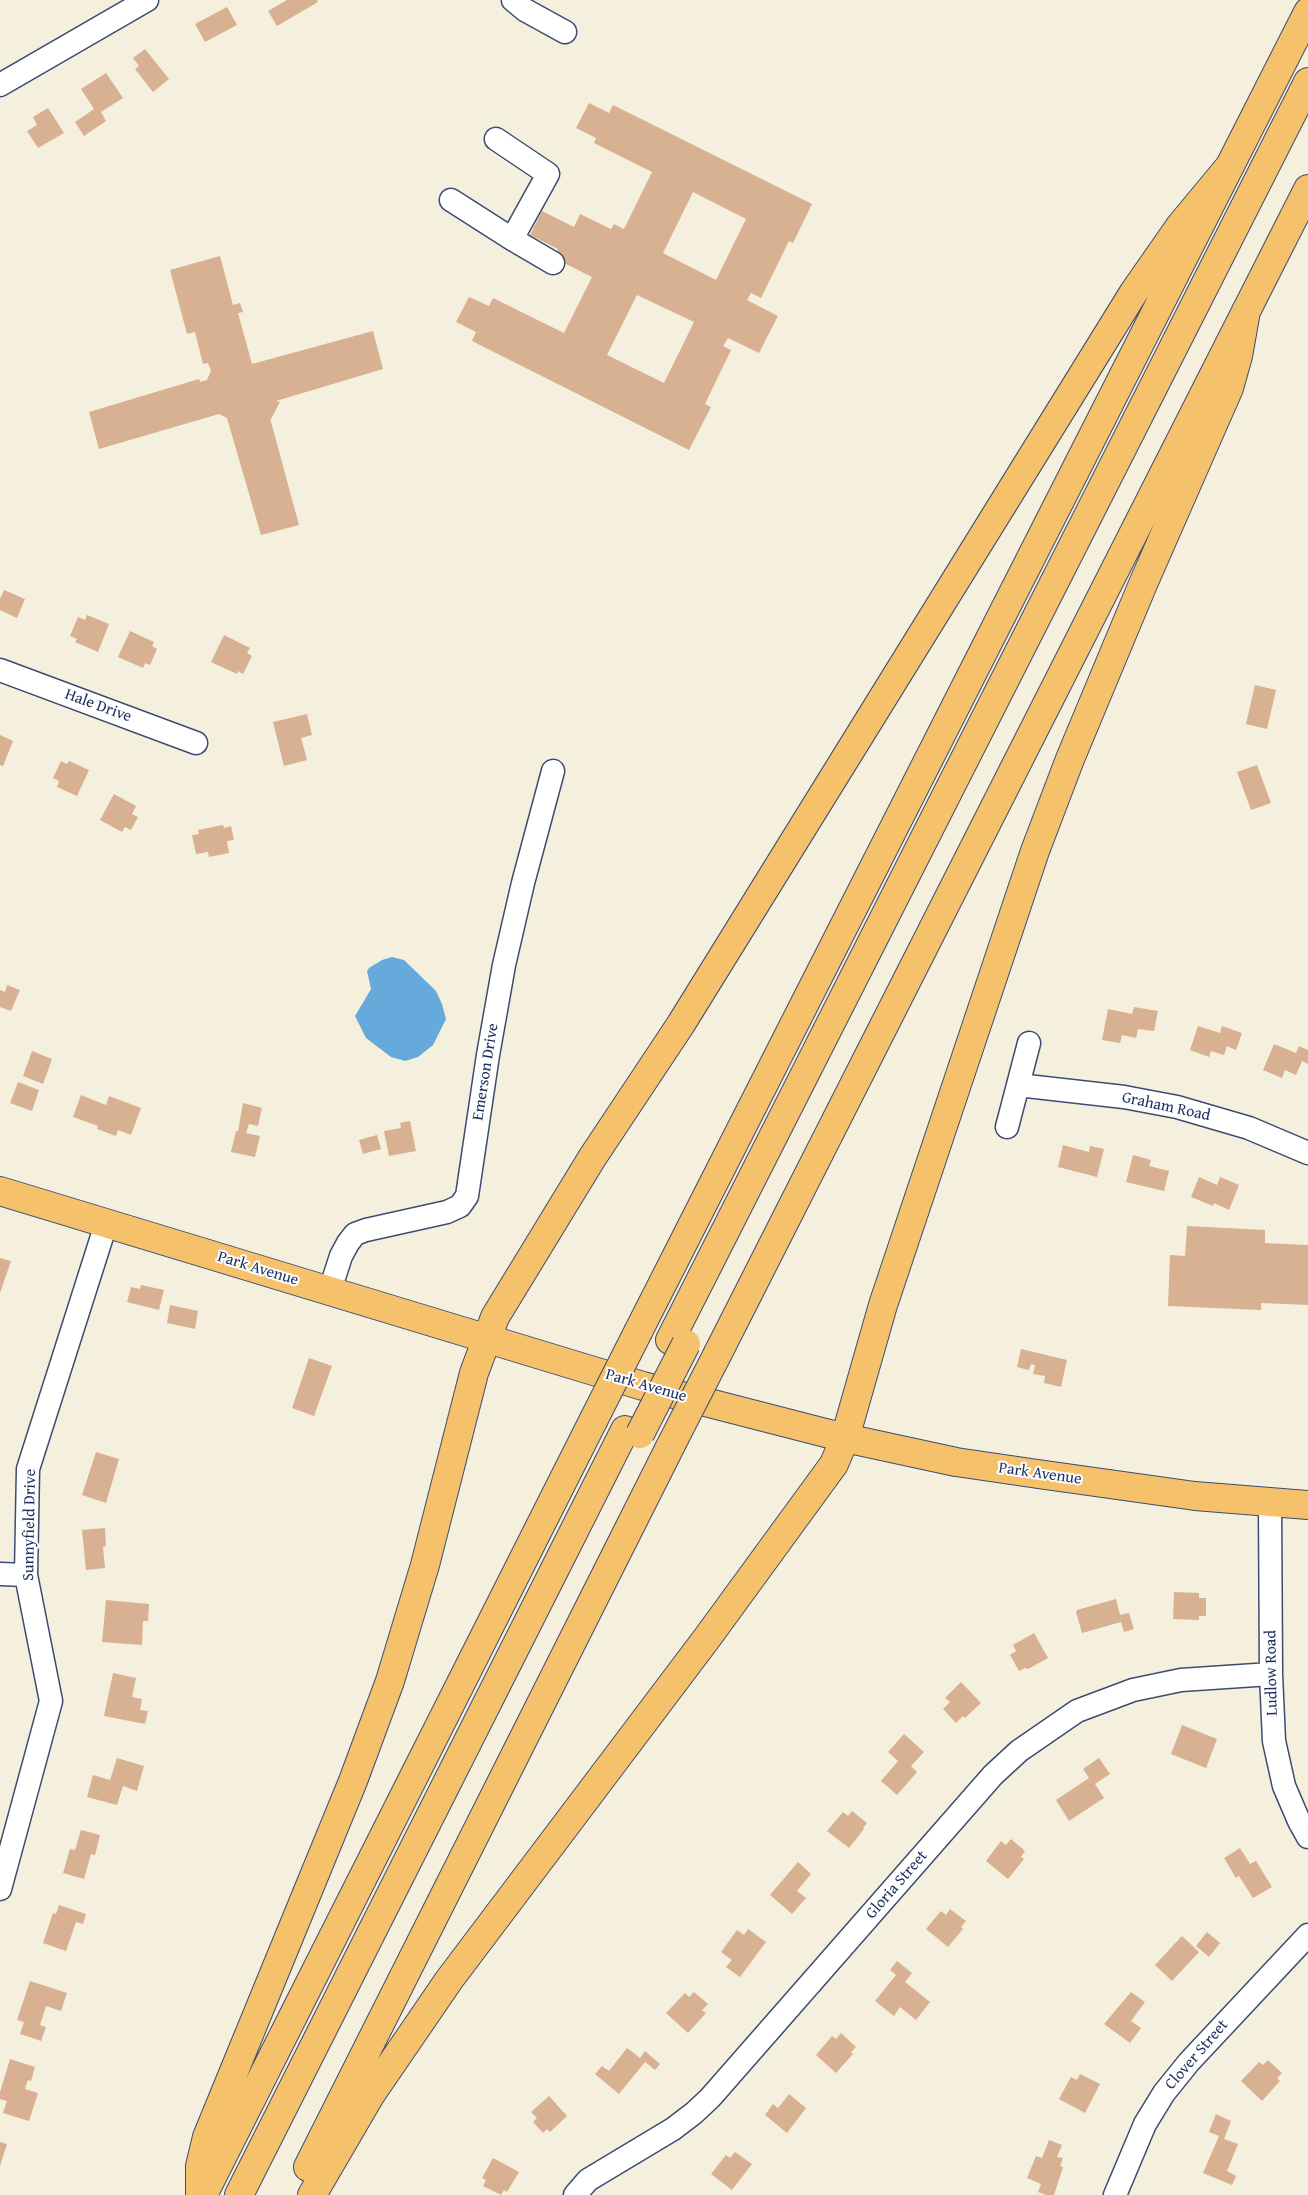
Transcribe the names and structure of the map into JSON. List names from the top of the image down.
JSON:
{
  "streets": {
    "main road": ["Park Avenue"],
    "street": [
      "Hale Drive",
      "Emerson Drive",
      "Graham Road",
      "Sunnyfield Drive",
      "Ludlow Road",
      "Gloria Street",
      "Clover Street"
    ]
  },
  "crossings": [
    ["Emerson Drive", "Park Avenue"],
    ["Park Avenue", "Sunnyfield Drive"],
    ["Park Avenue", "Ludlow Road"],
    ["Ludlow Road", "Gloria Street"]
  ]
}
